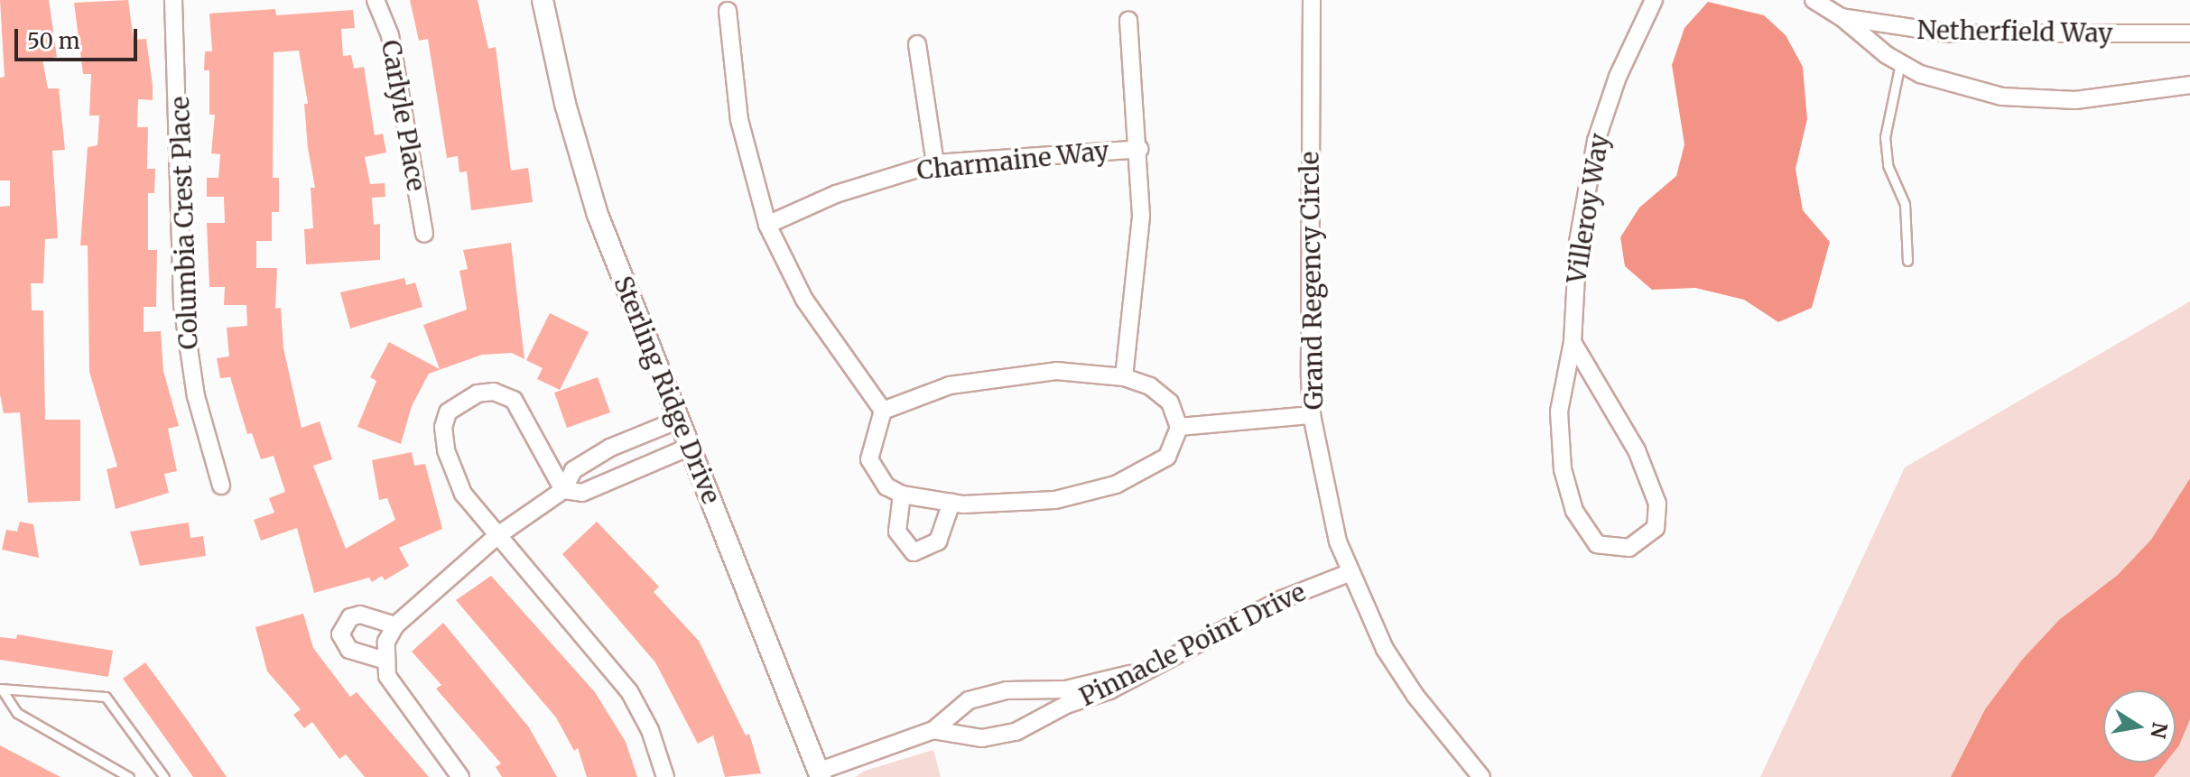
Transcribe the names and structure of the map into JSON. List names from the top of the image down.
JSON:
{
  "streets": {
    "street": [
      "Netherfield Way",
      "Carlyle Place",
      "Charmaine Way",
      "Villeroy Way",
      "Columbia Crest Place",
      "Grand Regency Circle",
      "Sterling Ridge Drive",
      "Pinnacle Point Drive"
    ]
  },
  "crossings": [
    ["Grand Regency Circle", "Pinnacle Point Drive"],
    ["Sterling Ridge Drive", "Pinnacle Point Drive"]
  ],
  "scale_bar": "50 m",
  "north": "right"
}
